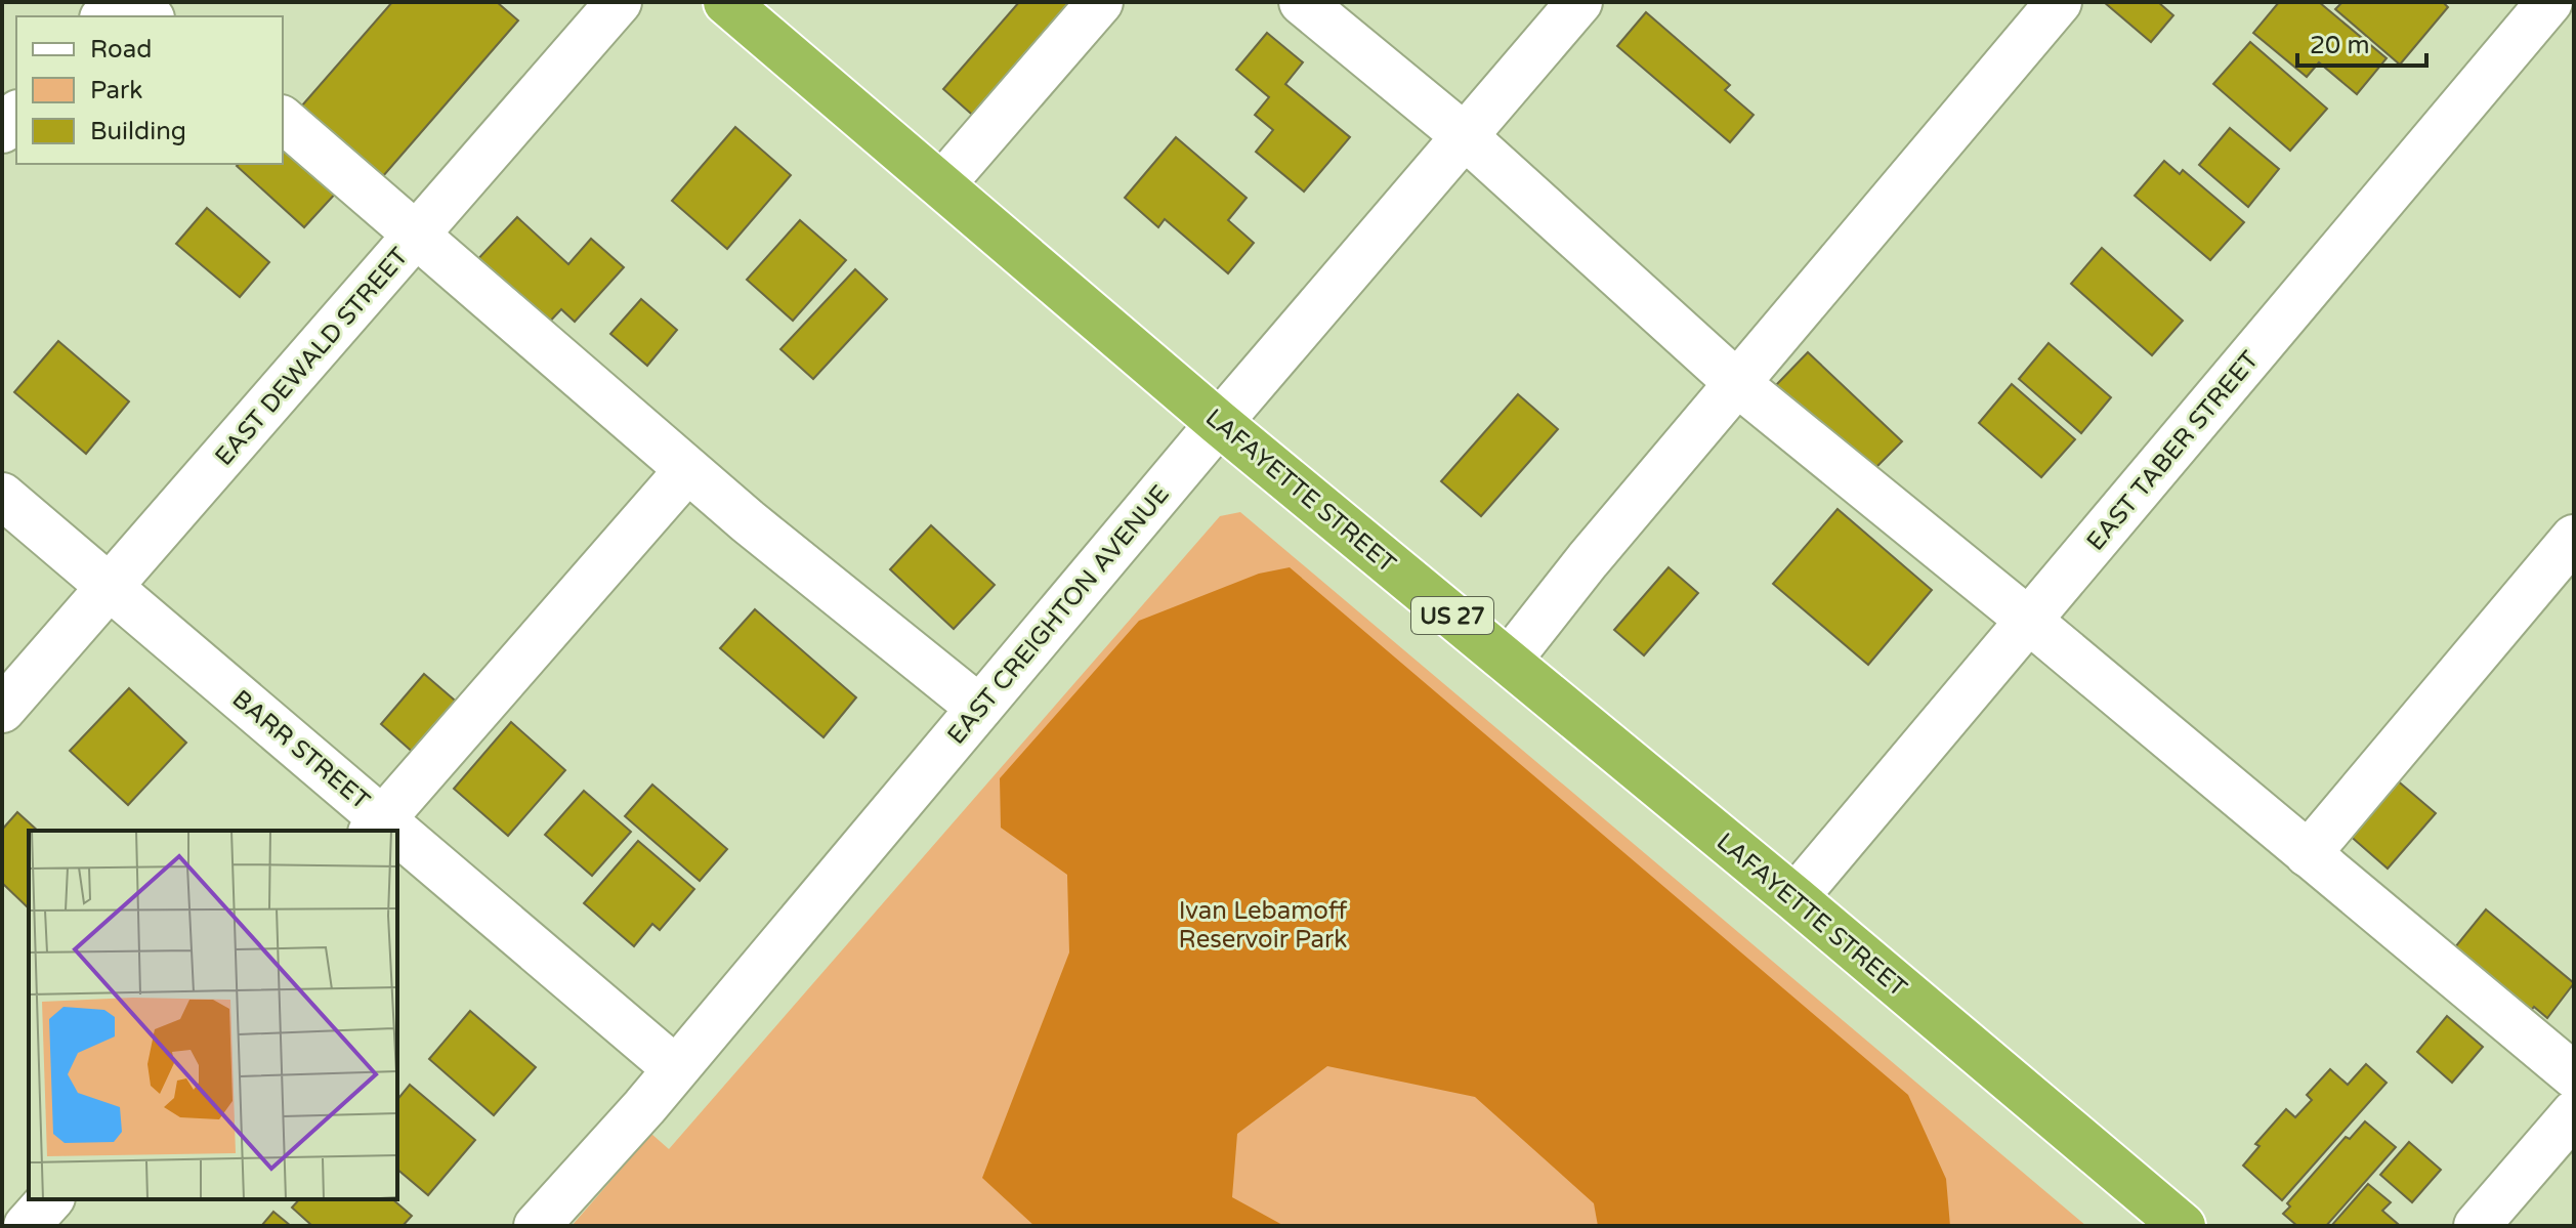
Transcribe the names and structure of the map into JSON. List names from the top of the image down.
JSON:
{
  "streets": {
    "highway": ["LAFAYETTE STREET", "US 27"],
    "street": [
      "EAST DEWALD STREET",
      "EAST TABER STREET",
      "EAST CREIGHTON AVENUE",
      "BARR STREET"
    ]
  },
  "crossings": [
    ["EAST DEWALD STREET", "BARR STREET"],
    ["EAST TABER STREET", "LAFAYETTE STREET"],
    ["LAFAYETTE STREET", "EAST CREIGHTON AVENUE"],
    ["EAST CREIGHTON AVENUE", "BARR STREET"]
  ],
  "parks": ["Ivan Lebamoff Reservoir Park"],
  "legend": ["Road", "Park", "Building"],
  "scale_bar": "20 m"
}
